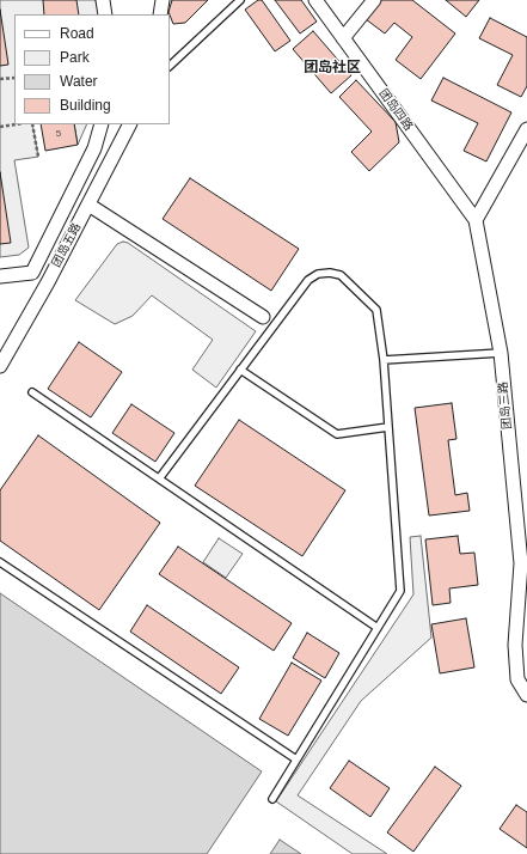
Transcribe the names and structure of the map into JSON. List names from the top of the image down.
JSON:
{
  "streets": {
    "street": ["团岛四路", "团岛五路", "团岛三路"]
  },
  "crossings": [
    ["团岛四路", "团岛三路"]
  ],
  "districts": ["团岛社区"],
  "house_numbers": ["5"],
  "legend": [
    "Road",
    "Park",
    "Water",
    "Building"
  ]
}
